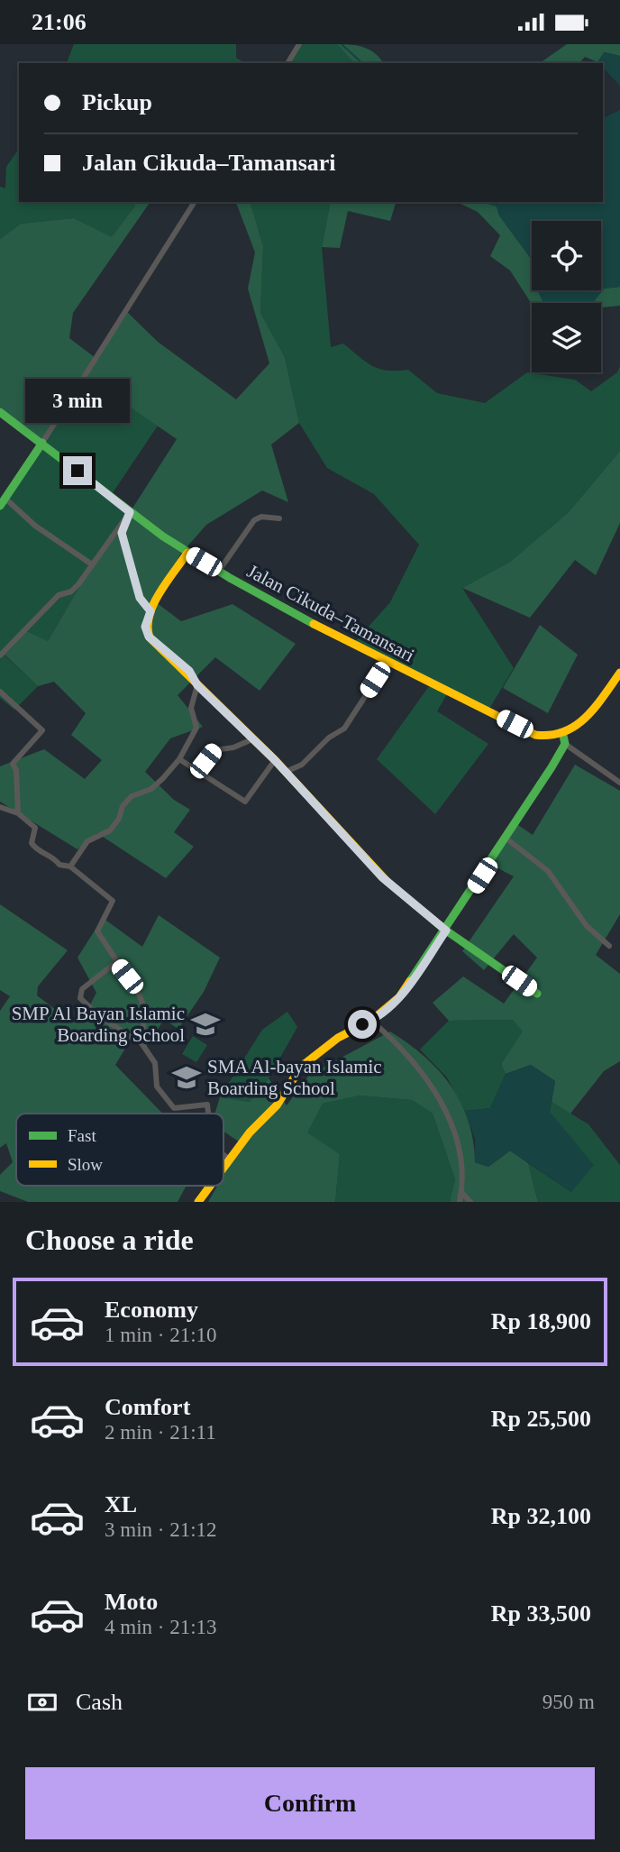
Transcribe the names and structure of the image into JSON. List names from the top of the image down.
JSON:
{
  "streets": {
    "street": ["Jalan Cikuda–Tamansari"]
  },
  "places": {
    "school or university": ["SMP Al Bayan Islamic Boarding School", "SMA Al-bayan Islamic Boarding School"]
  },
  "legend": ["Fast", "Slow"],
  "page": {
    "status": "21:06",
    "banner": ["Pickup", "Jalan Cikuda–Tamansari"],
    "bubble": "3 min",
    "heading": "Choose a ride",
    "list": [
      {
        "name": "Economy",
        "note": "1 min · 21:10",
        "value": "Rp 18,900"
      },
      {
        "name": "Comfort",
        "note": "2 min · 21:11",
        "value": "Rp 25,500"
      },
      {
        "name": "XL",
        "note": "3 min · 21:12",
        "value": "Rp 32,100"
      },
      {
        "name": "Moto",
        "note": "4 min · 21:13",
        "value": "Rp 33,500"
      }
    ],
    "pay": ["Cash", "950 m"],
    "buttons": "Confirm"
  }
}
